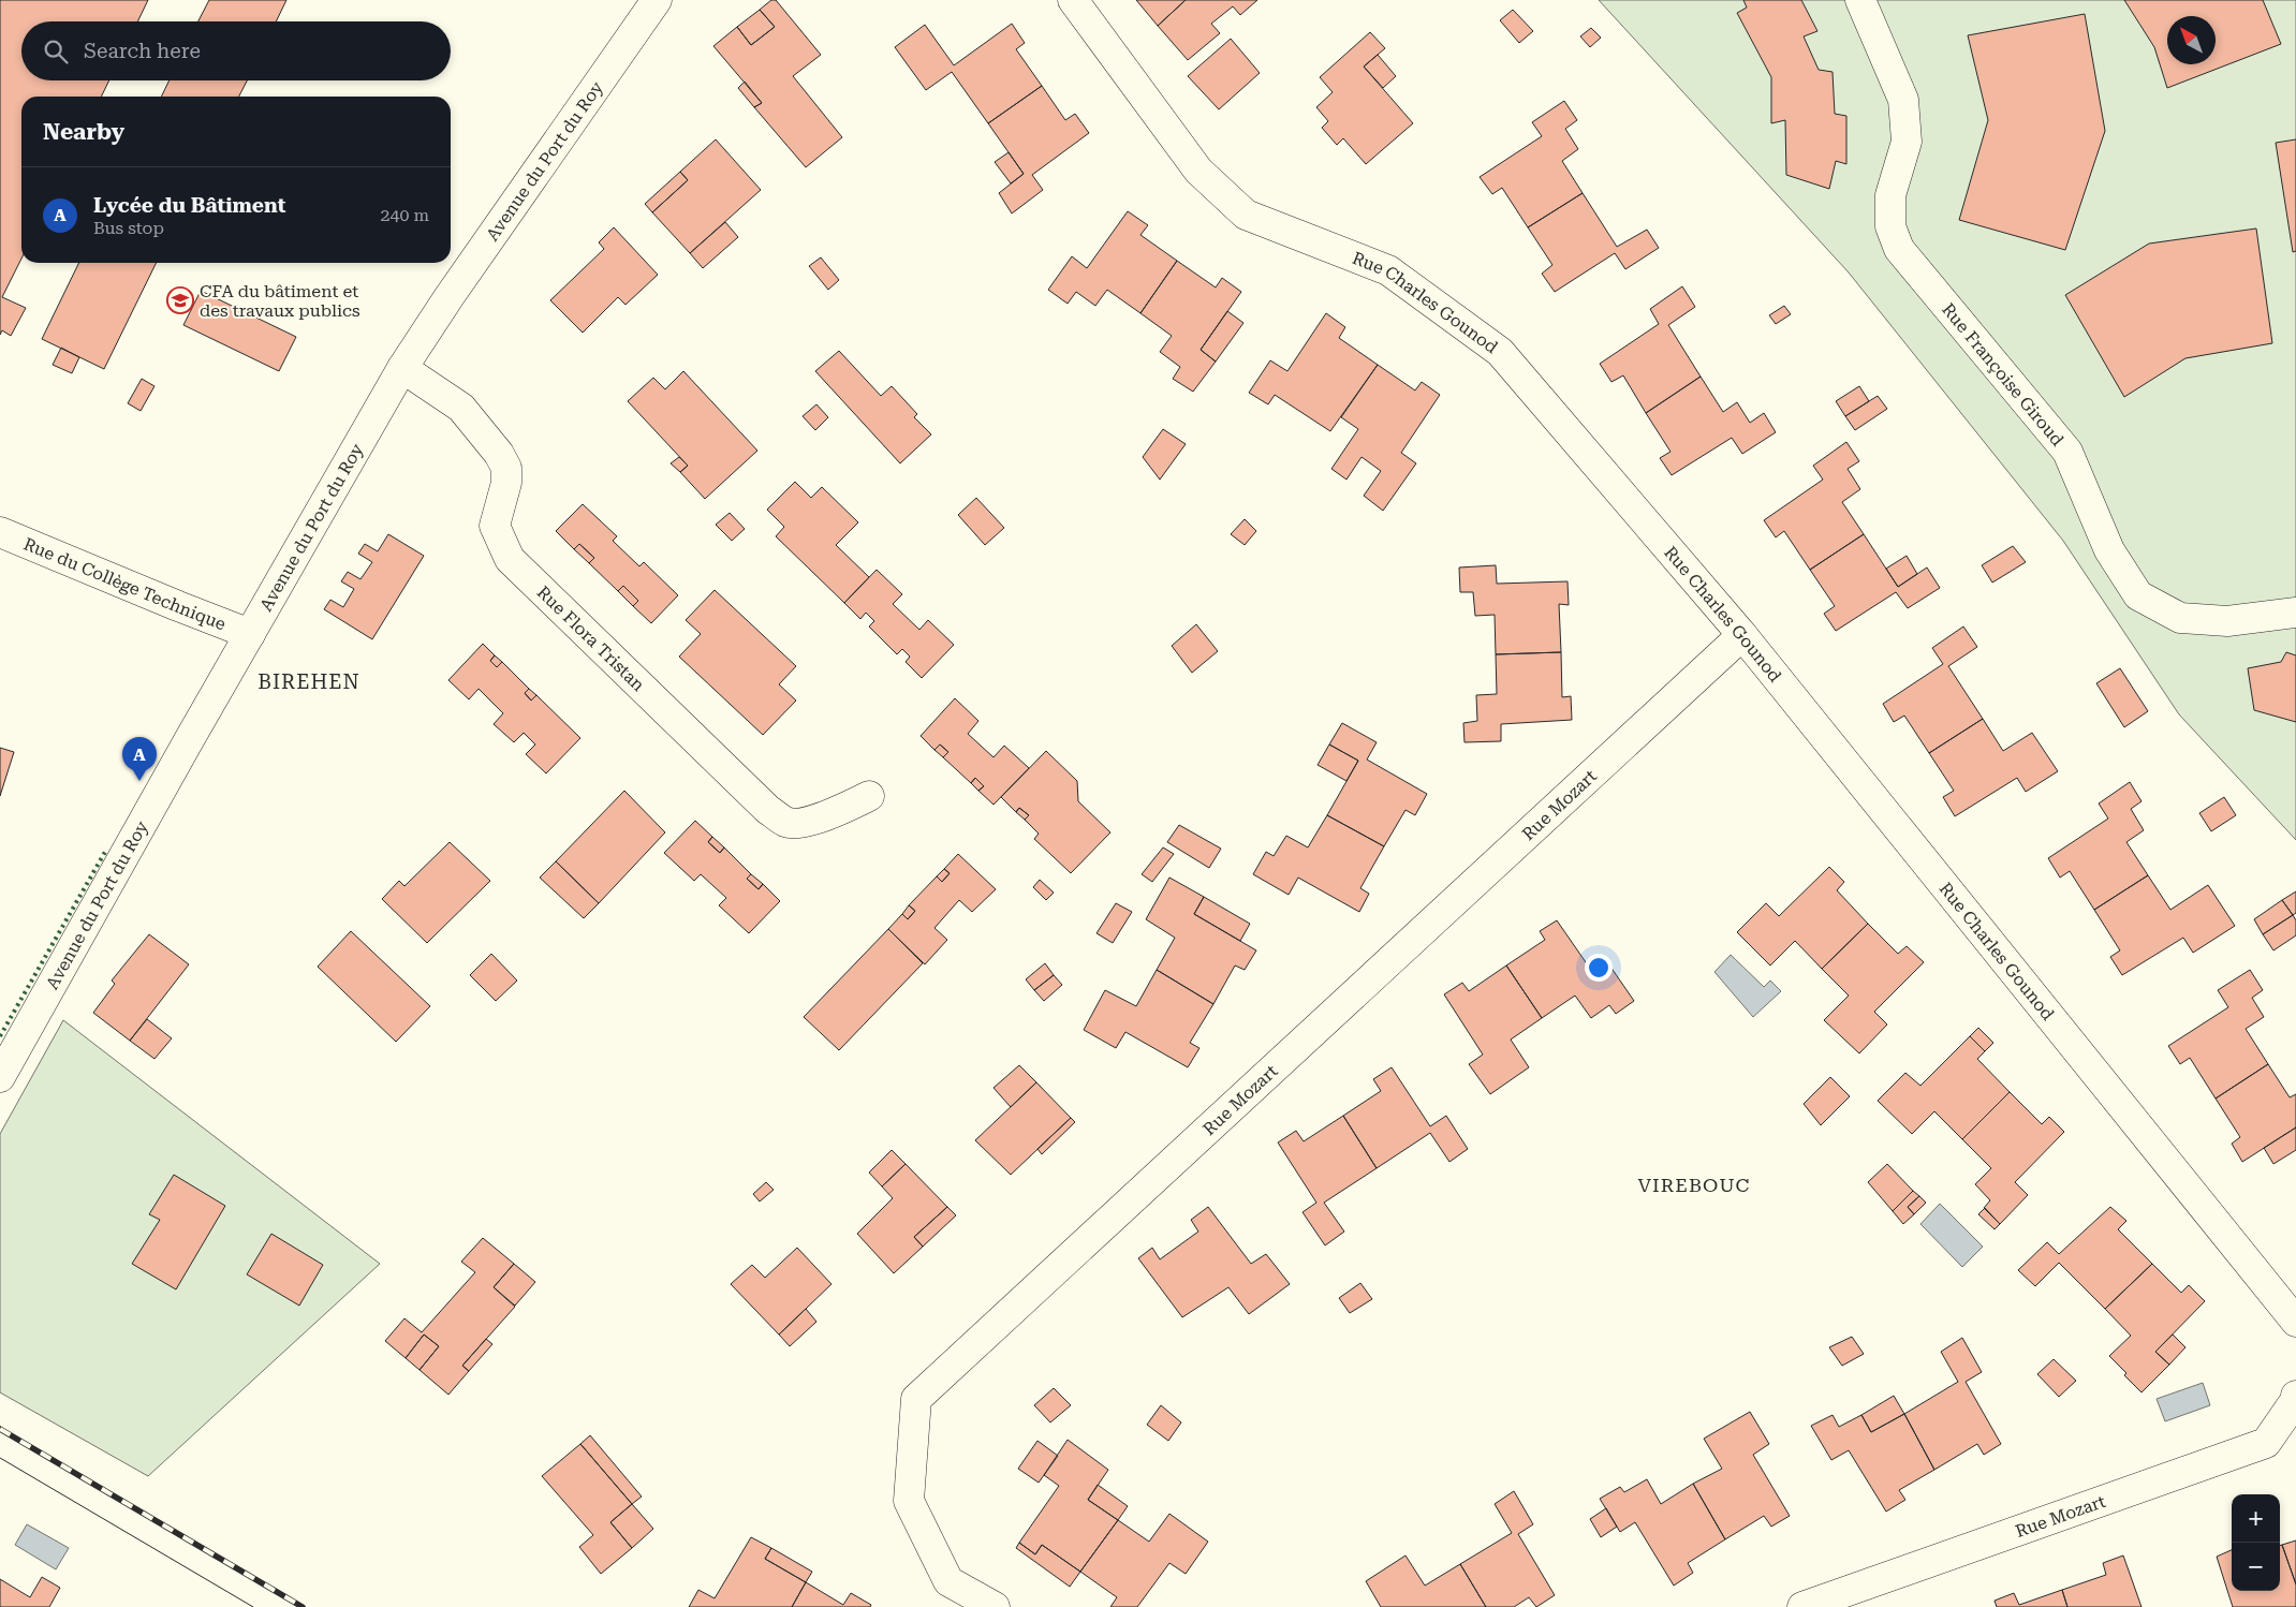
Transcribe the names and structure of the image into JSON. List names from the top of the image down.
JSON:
{
  "streets": {
    "street": [
      "Avenue du Port du Roy",
      "Rue Charles Gounod",
      "Rue Françoise Giroud",
      "Rue du Collège Technique",
      "Rue Flora Tristan",
      "Rue Mozart"
    ]
  },
  "crossings": [
    ["Avenue du Port du Roy", "Rue du Collège Technique"],
    ["Avenue du Port du Roy", "Rue Flora Tristan"],
    ["Rue Charles Gounod", "Rue Mozart"]
  ],
  "districts": ["BIREHEN", "VIREBOUC"],
  "places": {
    "school or university": ["CFA du bâtiment et des travaux publics"]
  },
  "north": "top left",
  "page": {
    "search": "Search here",
    "heading": "Nearby",
    "list": [
      {
        "mark": "A",
        "name": "Lycée du Bâtiment",
        "note": "Bus stop",
        "value": "240 m"
      }
    ],
    "pins": "A",
    "map_buttons": ["+", "−"]
  }
}
